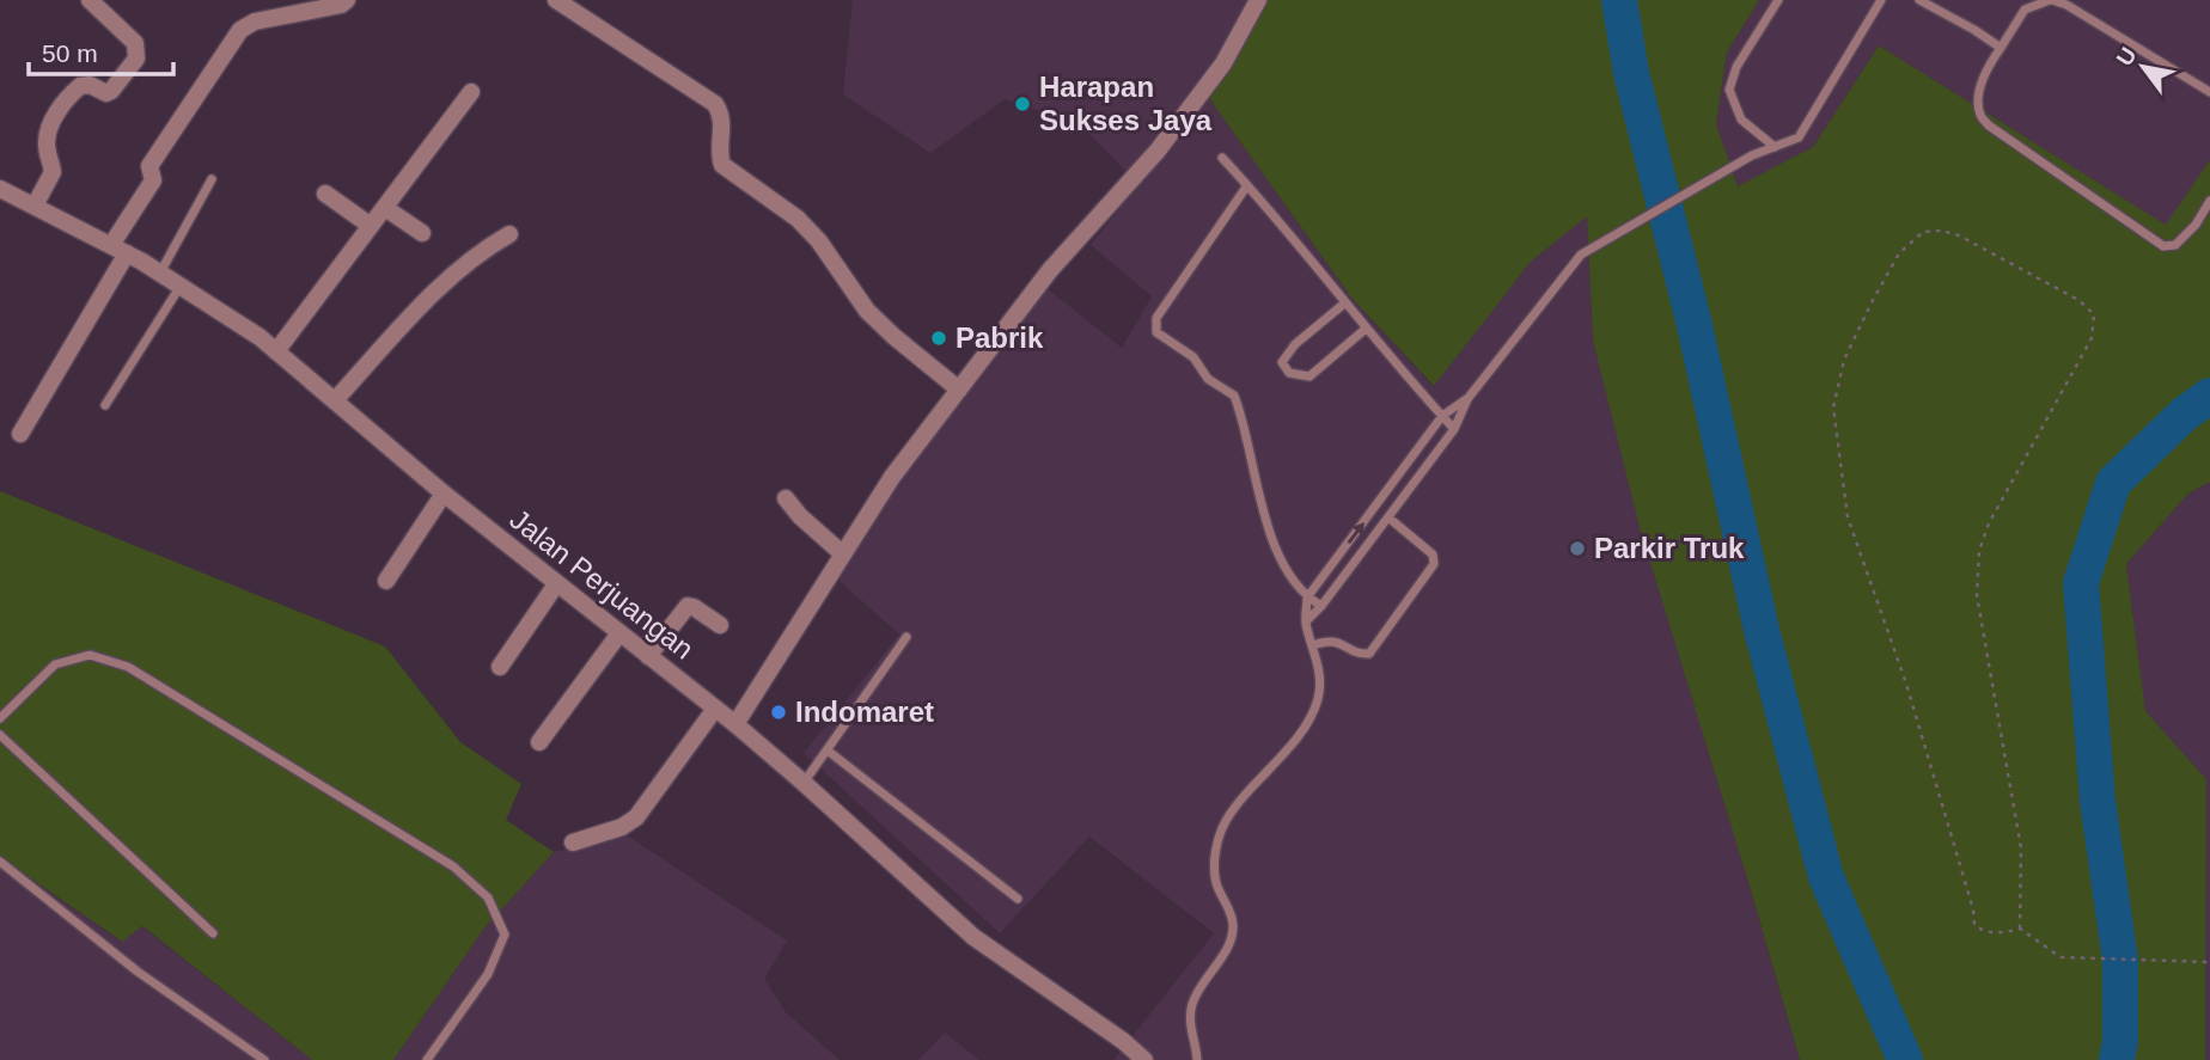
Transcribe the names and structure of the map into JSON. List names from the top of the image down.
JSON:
{
  "streets": {
    "street": ["Jalan Perjuangan"]
  },
  "places": [
    "Harapan Sukses Jaya",
    "Pabrik",
    "Parkir Truk",
    "Indomaret"
  ],
  "scale_bar": "50 m",
  "north": "top left"
}
